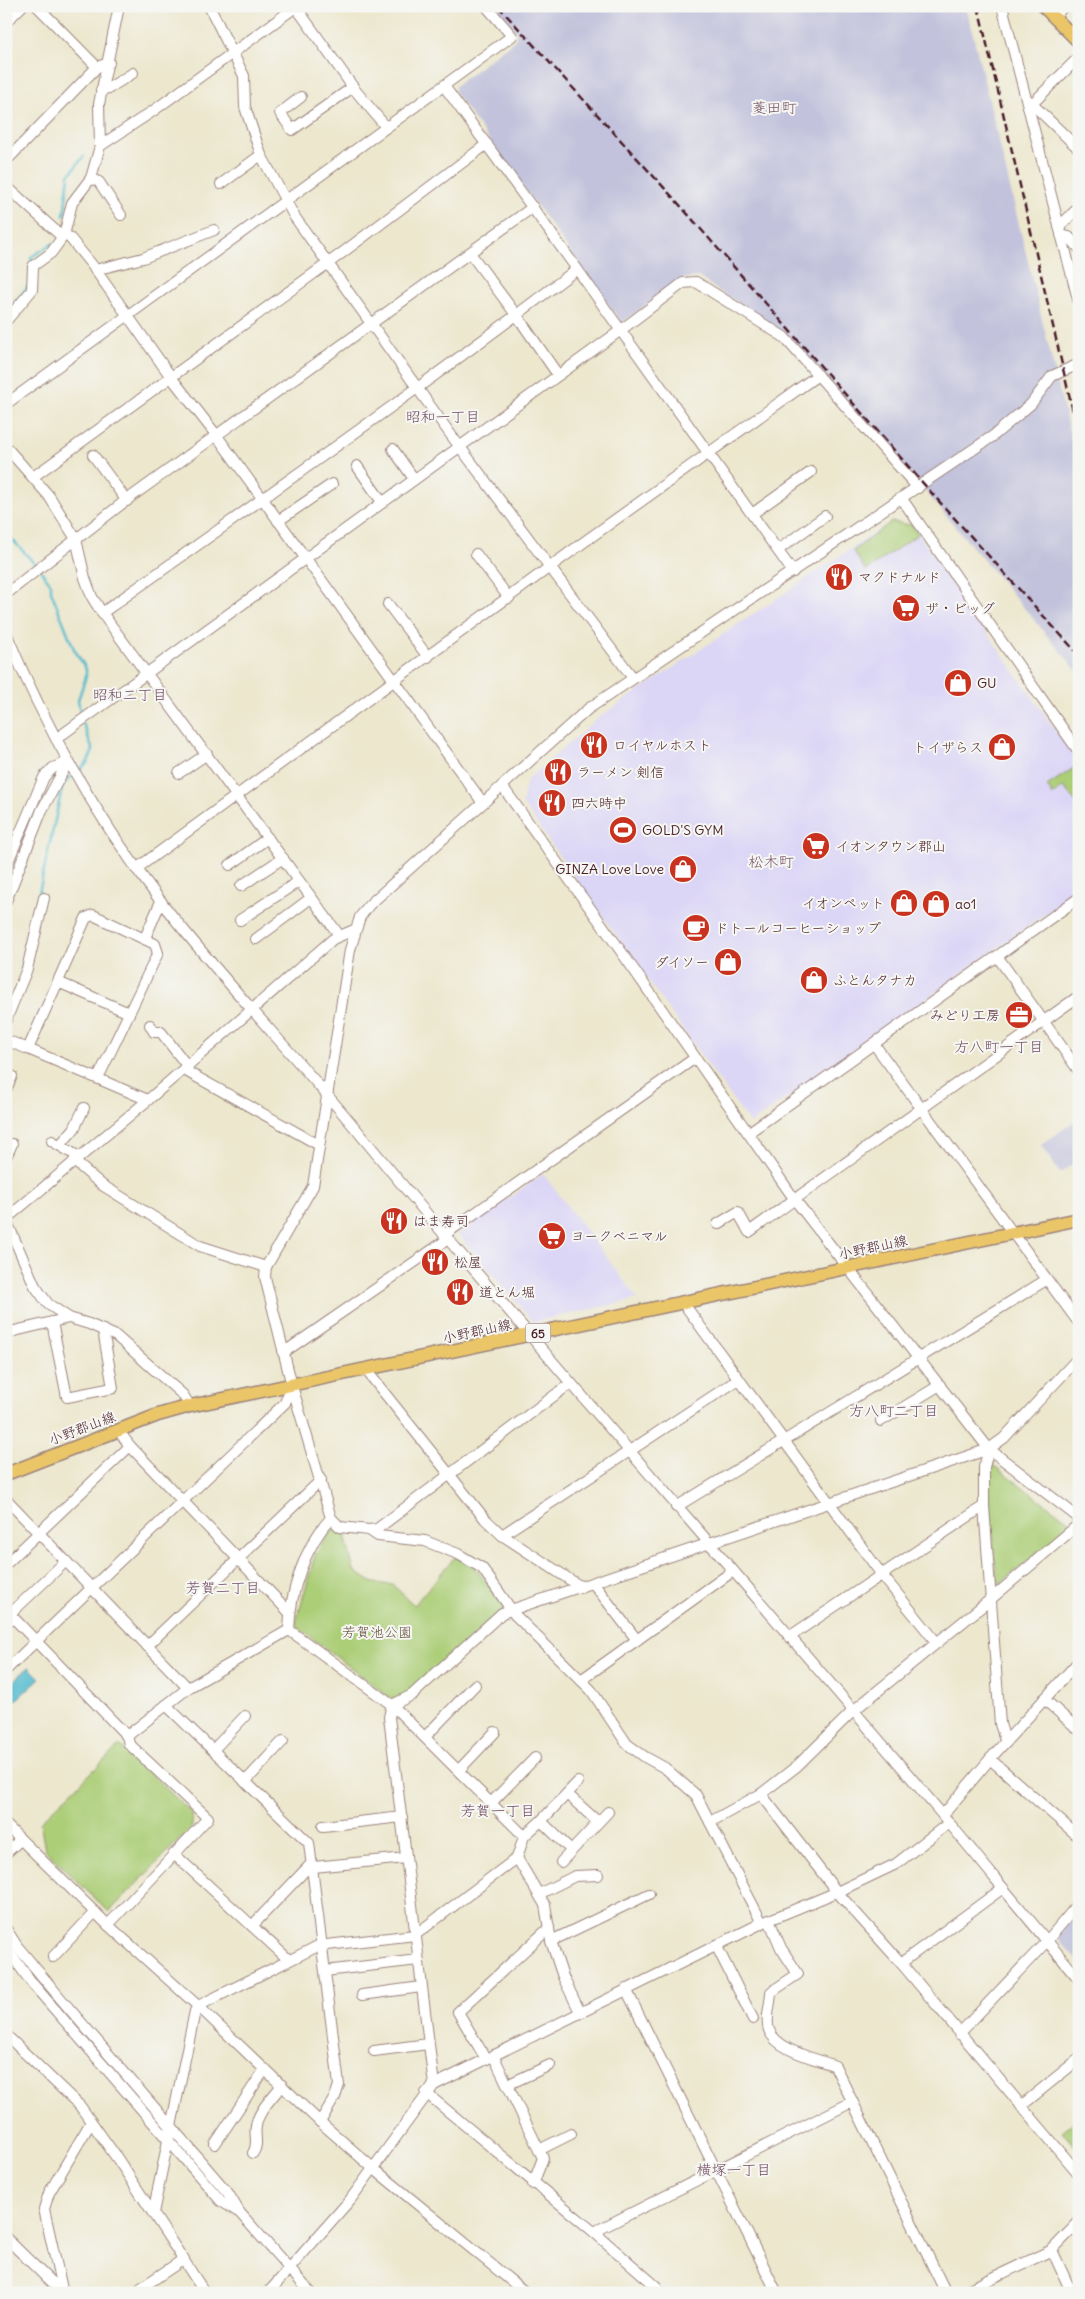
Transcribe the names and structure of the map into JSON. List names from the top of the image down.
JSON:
{
  "streets": {
    "main road": ["小野郡山線", "65"]
  },
  "districts": [
    "菱田町",
    "昭和一丁目",
    "昭和二丁目",
    "松木町",
    "方八町一丁目",
    "方八町二丁目",
    "芳賀二丁目",
    "芳賀一丁目",
    "横塚一丁目"
  ],
  "parks": ["芳賀池公園"],
  "places": {
    "restaurant": [
      "マクドナルド",
      "ロイヤルホスト",
      "ラーメン 剣信",
      "四六時中",
      "はま寿司",
      "松屋",
      "道とん堀"
    ],
    "supermarket": ["ザ・ビッグ", "イオンタウン郡山", "ヨークベニマル"],
    "shop": [
      "GU",
      "トイザらス",
      "GINZA Love Love",
      "イオンペット",
      "ao1",
      "ダイソー",
      "ふとんタナカ"
    ],
    "sports": ["GOLD'S GYM"],
    "cafe": ["ドトールコーヒーショップ"],
    "office": ["みどり工房"]
  }
}
